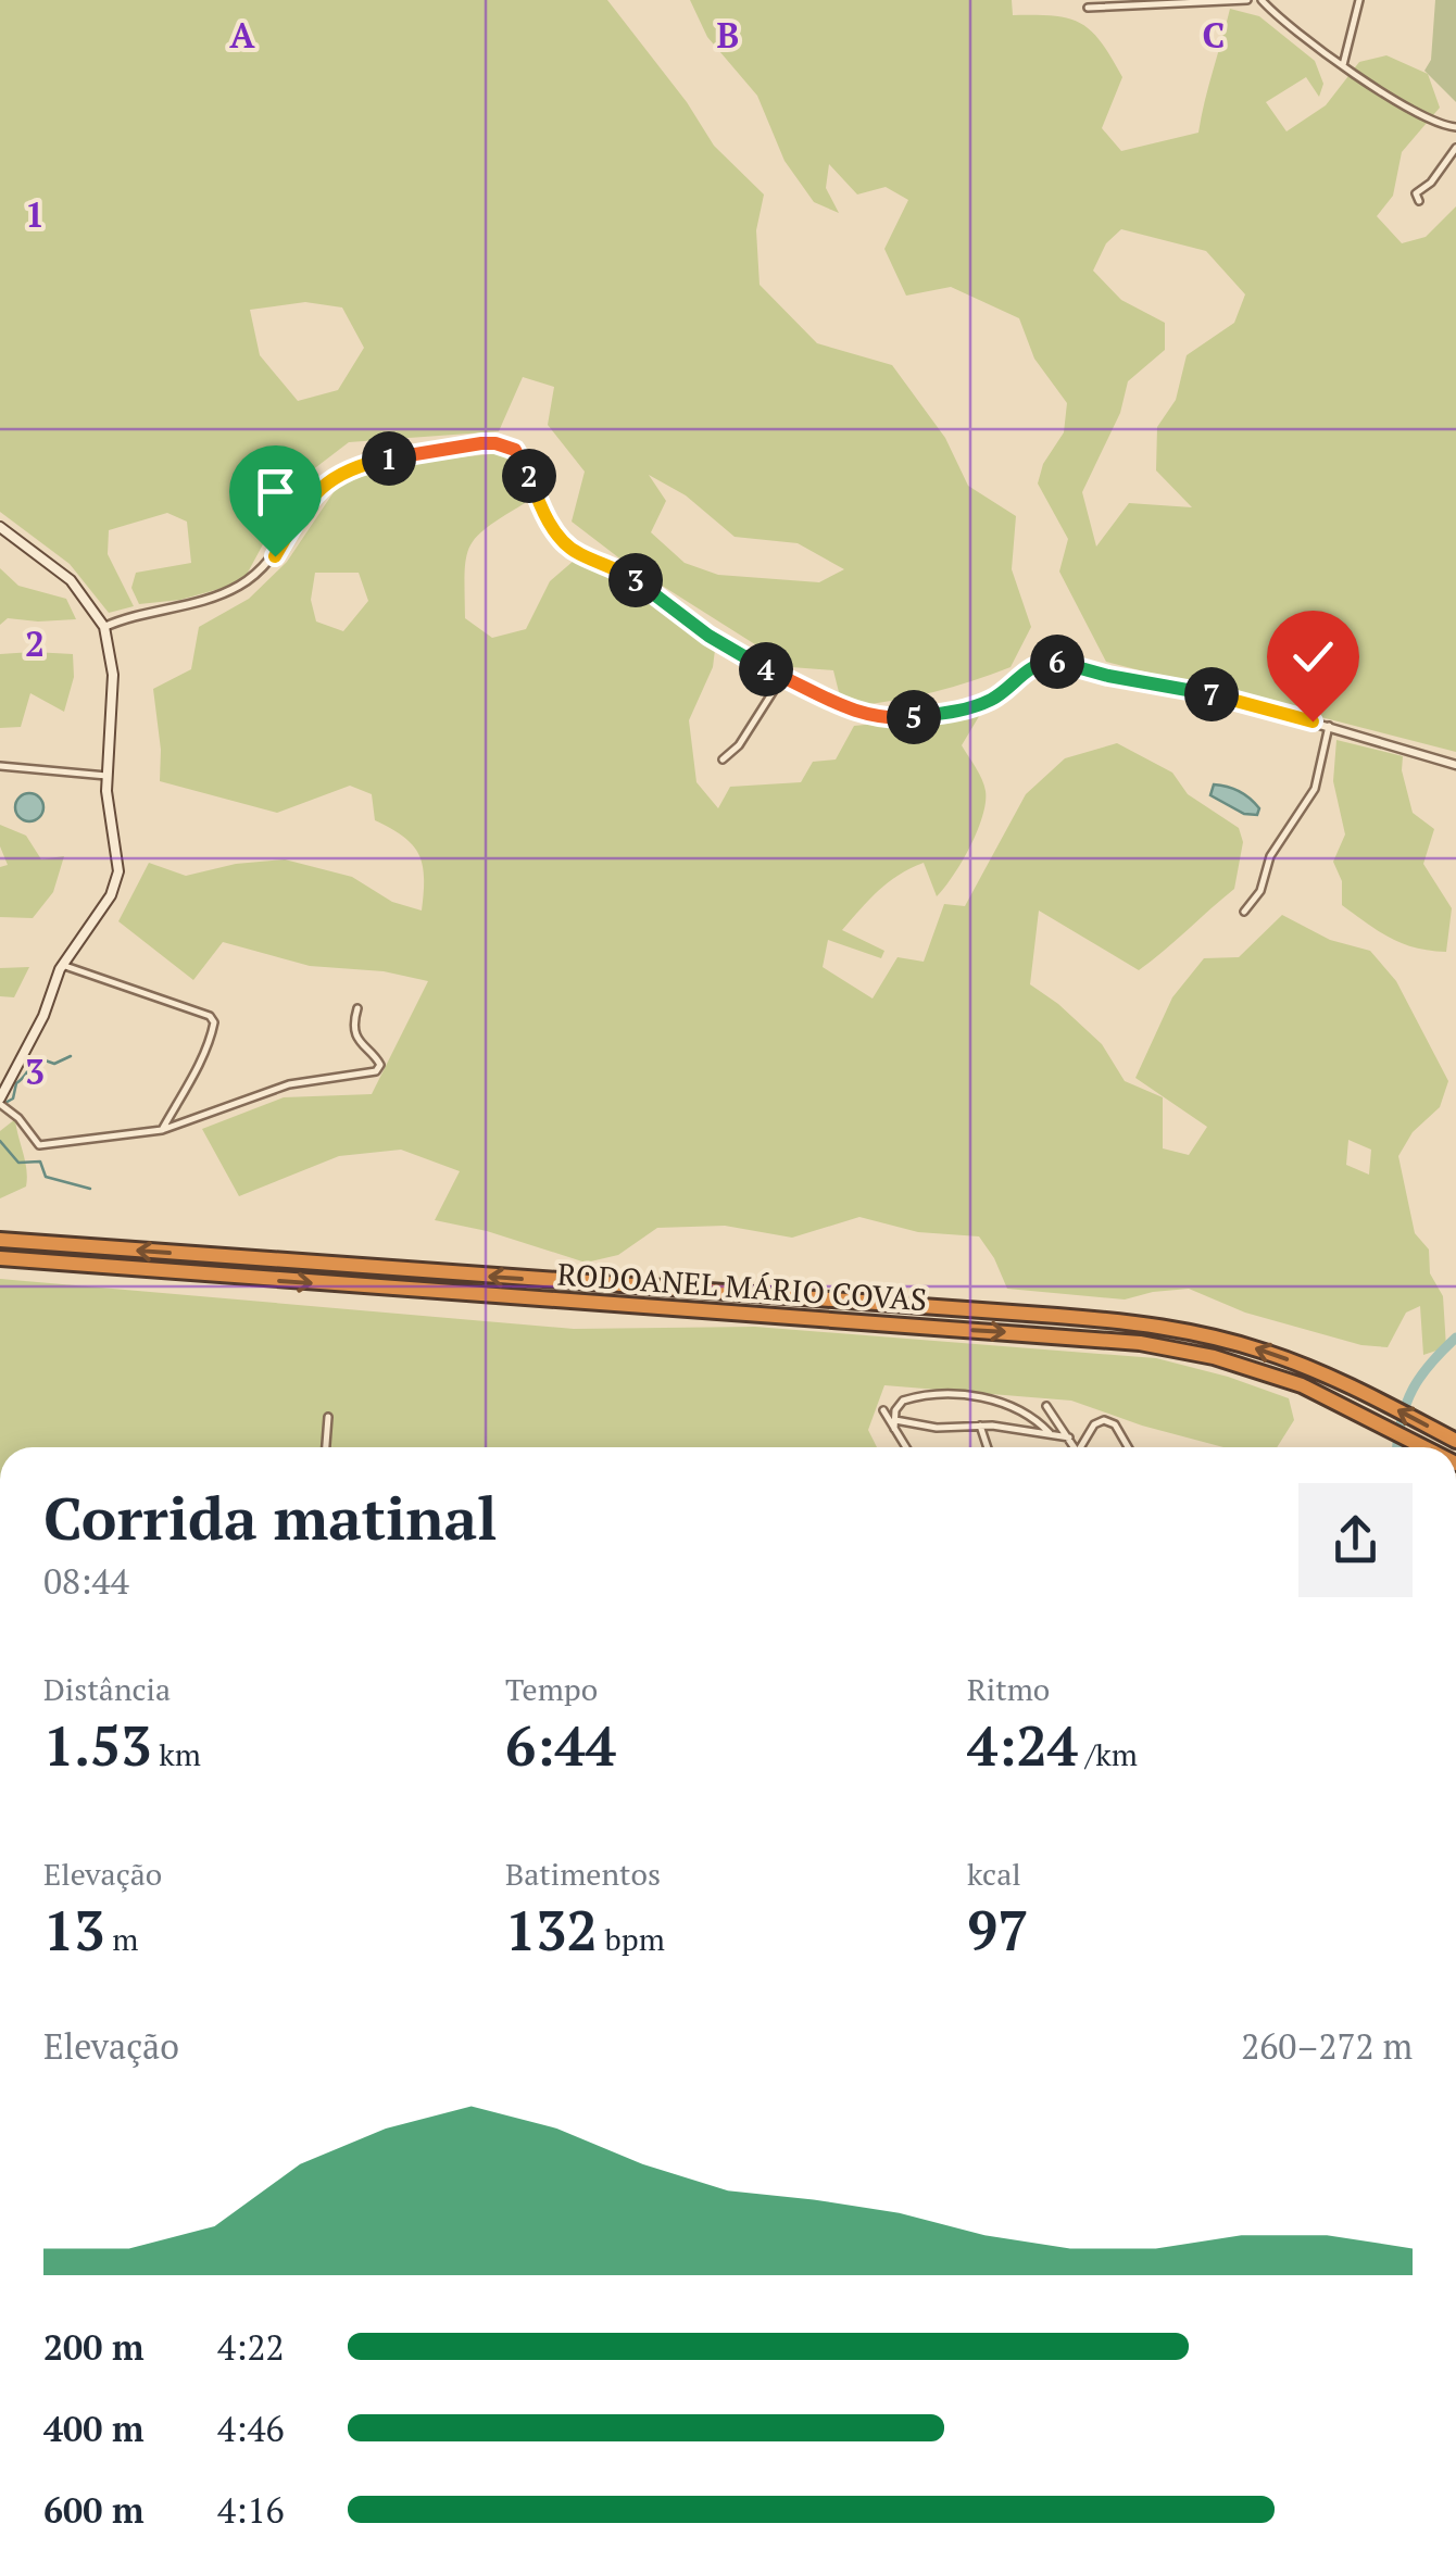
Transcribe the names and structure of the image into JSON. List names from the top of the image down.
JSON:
{
  "streets": {
    "highway": ["RODOANEL MÁRIO COVAS"]
  },
  "page": {
    "pins": [
      "1",
      "2",
      "3",
      "6",
      "4",
      "7",
      "5"
    ],
    "heading": ["Corrida matinal", "08:44"],
    "stats": [
      ["Distância", "1.53 km"],
      ["Tempo", "6:44"],
      ["Ritmo", "4:24 /km"],
      ["Elevação", "13 m"],
      ["Batimentos", "132 bpm"],
      ["kcal", "97"]
    ],
    "chart": ["Elevação", "260–272 m"],
    "list": [
      {
        "name": "200 m",
        "note": "4:22"
      },
      {
        "name": "400 m",
        "note": "4:46"
      },
      {
        "name": "600 m",
        "note": "4:16"
      }
    ]
  },
  "grid": {
    "columns": ["A", "B", "C"],
    "rows": ["1", "2", "3"]
  }
}
